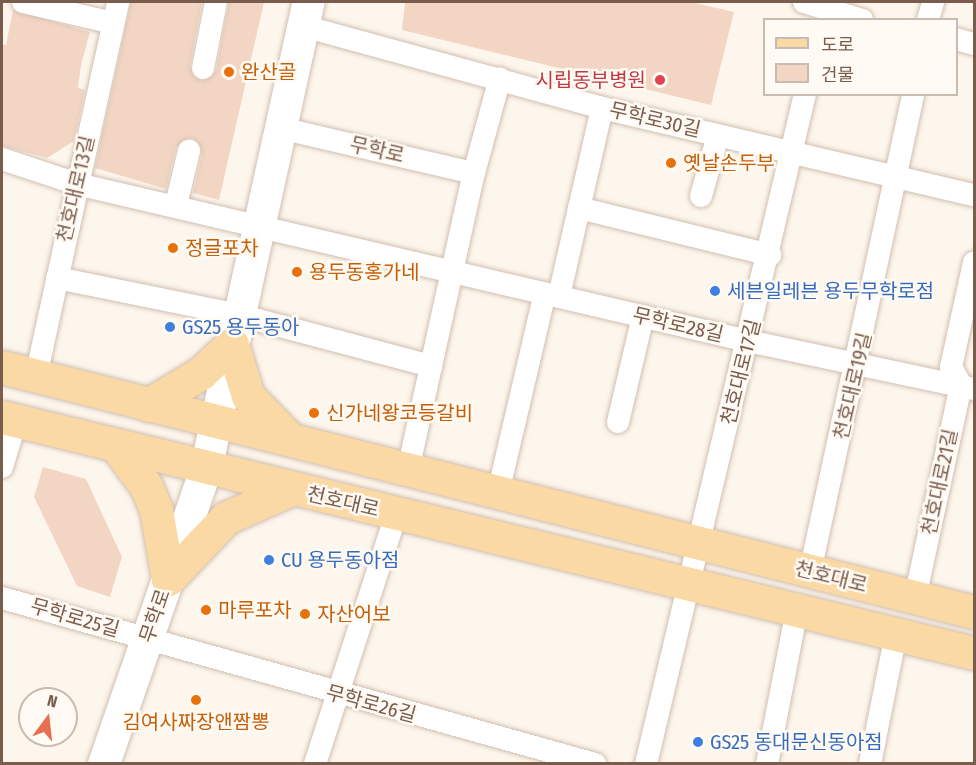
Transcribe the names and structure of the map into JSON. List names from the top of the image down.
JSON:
{
  "streets": {
    "main road": ["무학로", "천호대로"],
    "street": [
      "무학로30길",
      "천호대로13길",
      "무학로28길",
      "천호대로17길",
      "천호대로19길",
      "천호대로21길",
      "무학로25길",
      "무학로26길"
    ]
  },
  "crossings": [
    ["무학로30길", "무학로"],
    ["무학로30길", "천호대로17길"],
    ["무학로30길", "천호대로19길"],
    ["무학로", "무학로28길"],
    ["무학로", "천호대로"],
    ["무학로", "무학로25길"],
    ["무학로", "무학로26길"],
    ["천호대로13길", "무학로28길"],
    ["천호대로13길", "천호대로"],
    ["무학로28길", "천호대로17길"],
    ["무학로28길", "천호대로19길"],
    ["무학로28길", "천호대로21길"],
    ["천호대로17길", "천호대로"],
    ["천호대로19길", "천호대로"],
    ["천호대로21길", "천호대로"],
    ["무학로25길", "무학로26길"]
  ],
  "places": [
    "완산골",
    "시립동부병원",
    "옛날손두부",
    "정글포차",
    "용두동홍가네",
    "세븐일레븐 용두무학로점",
    "GS25 용두동아",
    "신가네왕코등갈비",
    "CU 용두동아점",
    "마루포차",
    "자산어보",
    "김여사짜장앤짬뽕",
    "GS25 동대문신동아점"
  ],
  "legend": ["도로", "건물"],
  "north": "top"
}
